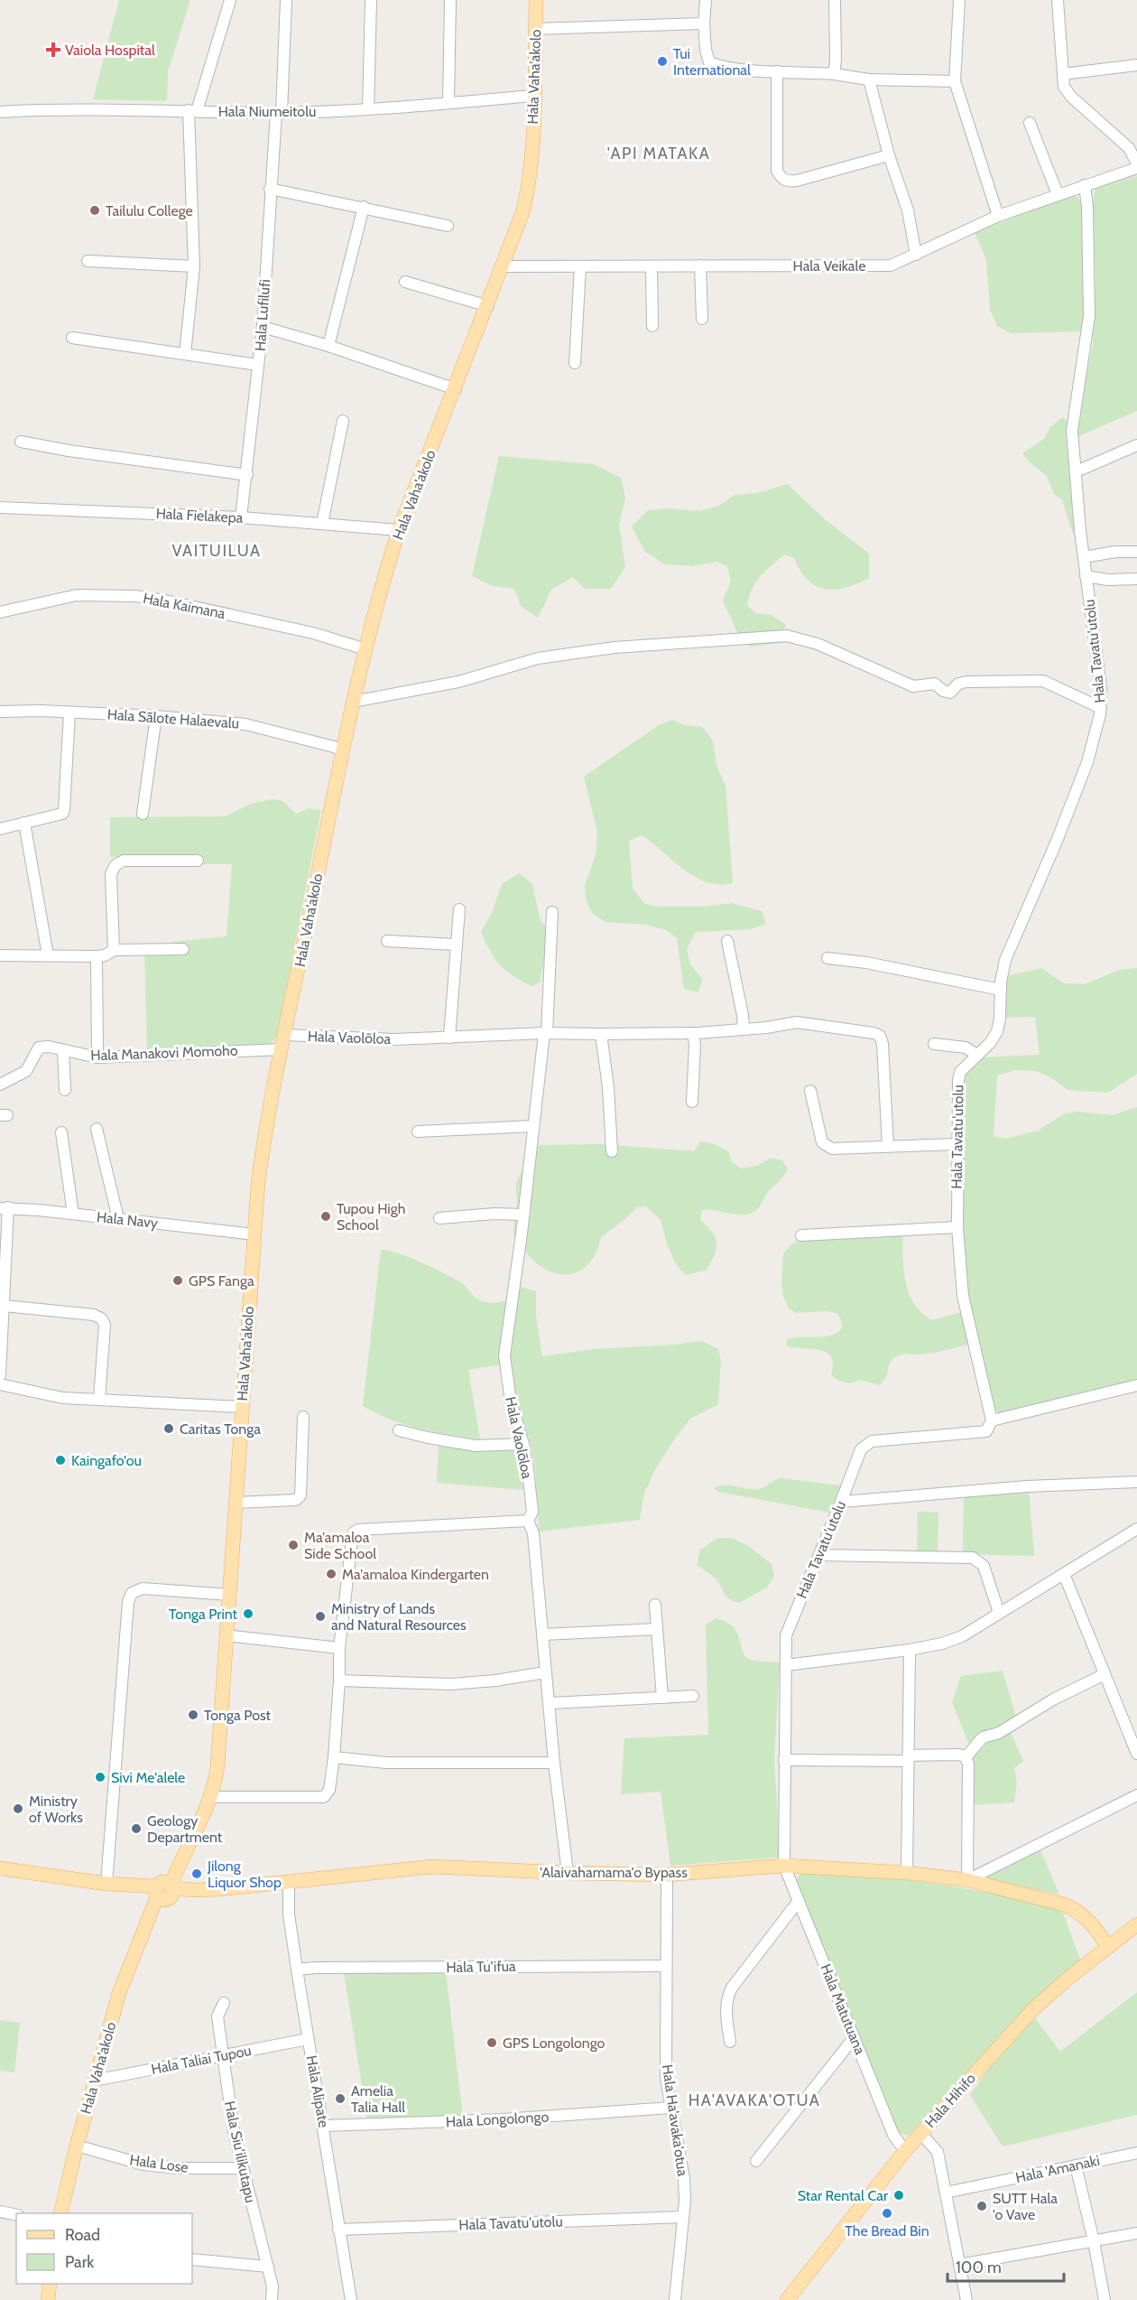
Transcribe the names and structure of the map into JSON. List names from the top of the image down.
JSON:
{
  "streets": {
    "main road": ["Hala Vaha'akolo", "'Alaivahamama'o Bypass", "Hala Hihifo"],
    "street": [
      "Hala Niumeitolu",
      "Hala Veikale",
      "Hala Lufilufi",
      "Hala Fielakepa",
      "Hala Kaimana",
      "Hala Tavatu'utolu",
      "Hala Sālote Halaevalu",
      "Hala Vaolōloa",
      "Hala Manakovi Momoho",
      "Hala Navy",
      "Hala Tu'ifua",
      "Hala Matutuana",
      "Hala Taliai Tupou",
      "Hala Alipate",
      "Hala Longolongo",
      "Hala Ha'avaka'otua",
      "Hala Siu'ilikutapu",
      "Hala Lose",
      "Hala 'Amanaki"
    ]
  },
  "crossings": [
    ["Hala Vaha'akolo", "Hala Niumeitolu"],
    ["Hala Vaha'akolo", "Hala Veikale"],
    ["Hala Vaha'akolo", "Hala Fielakepa"],
    ["Hala Vaha'akolo", "Hala Kaimana"],
    ["Hala Vaha'akolo", "Hala Sālote Halaevalu"],
    ["Hala Vaha'akolo", "Hala Vaolōloa"],
    ["Hala Vaha'akolo", "Hala Manakovi Momoho"],
    ["Hala Vaha'akolo", "Hala Navy"],
    ["Hala Vaha'akolo", "'Alaivahamama'o Bypass"],
    ["Hala Vaha'akolo", "Hala Taliai Tupou"],
    ["Hala Vaha'akolo", "Hala Lose"],
    ["Hala Niumeitolu", "Hala Lufilufi"],
    ["Hala Veikale", "Hala Tavatu'utolu"],
    ["Hala Lufilufi", "Hala Fielakepa"],
    ["Hala Tavatu'utolu", "'Alaivahamama'o Bypass"],
    ["Hala Tavatu'utolu", "Hala Matutuana"],
    ["Hala Tavatu'utolu", "Hala Alipate"],
    ["Hala Tavatu'utolu", "Hala Ha'avaka'otua"],
    ["Hala Vaolōloa", "Hala Manakovi Momoho"],
    ["Hala Vaolōloa", "'Alaivahamama'o Bypass"],
    ["'Alaivahamama'o Bypass", "Hala Matutuana"],
    ["'Alaivahamama'o Bypass", "Hala Alipate"],
    ["'Alaivahamama'o Bypass", "Hala Hihifo"],
    ["'Alaivahamama'o Bypass", "Hala Ha'avaka'otua"],
    ["Hala Tu'ifua", "Hala Alipate"],
    ["Hala Tu'ifua", "Hala Ha'avaka'otua"],
    ["Hala Matutuana", "Hala Hihifo"],
    ["Hala Taliai Tupou", "Hala Alipate"],
    ["Hala Taliai Tupou", "Hala Siu'ilikutapu"],
    ["Hala Alipate", "Hala Longolongo"],
    ["Hala Longolongo", "Hala Ha'avaka'otua"],
    ["Hala Siu'ilikutapu", "Hala Lose"]
  ],
  "districts": ["'API MATAKA", "VAITUILUA", "HA'AVAKA'OTUA"],
  "places": {
    "health": ["Vaiola Hospital"],
    "other": [
      "Tui International",
      "Tailulu College",
      "Tupou High School",
      "GPS Fanga",
      "Caritas Tonga",
      "Kaingafo'ou",
      "Ma'amaloa Side School",
      "Ma'amaloa Kindergarten",
      "Tonga Print",
      "Ministry of Lands and Natural Resources",
      "Tonga Post",
      "Sivi Me'alele",
      "Ministry of Works",
      "Geology Department",
      "Jilong Liquor Shop",
      "GPS Longolongo",
      "Amelia Talia Hall",
      "Star Rental Car",
      "SUTT Hala 'o Vave",
      "The Bread Bin"
    ]
  },
  "legend": ["Road", "Park"],
  "scale_bar": "100 m"
}
